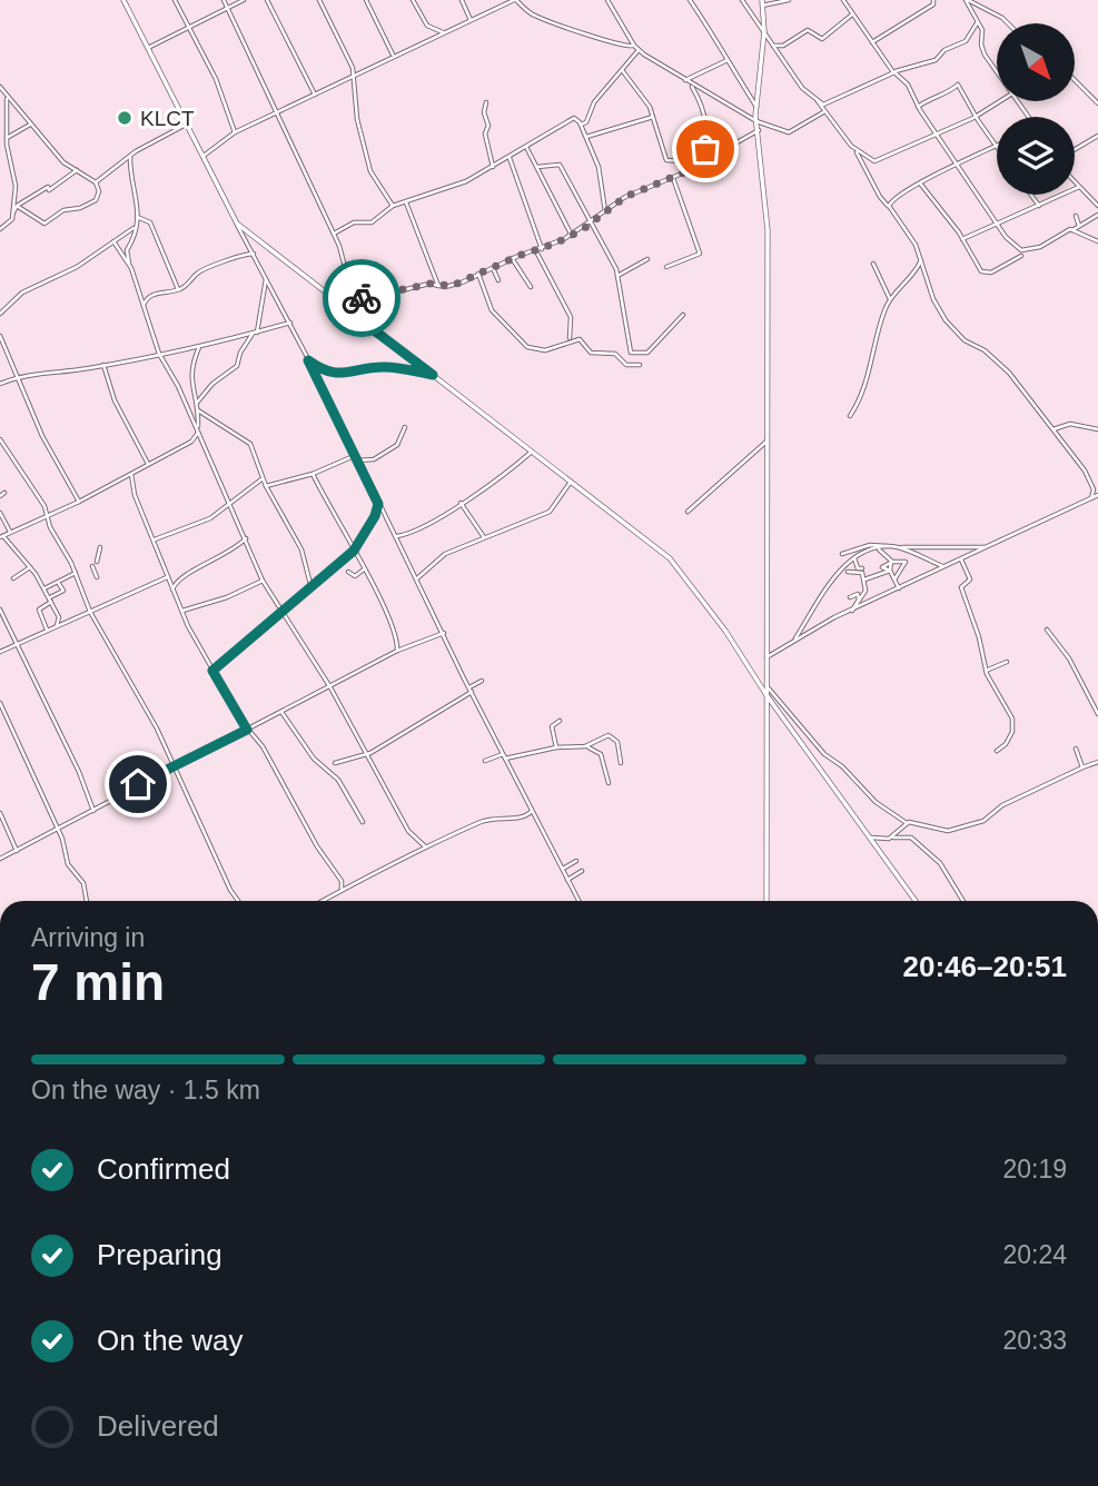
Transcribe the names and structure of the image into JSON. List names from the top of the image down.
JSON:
{
  "places": ["KLCT"],
  "north": "bottom right",
  "page": {
    "heading": ["7 min", "Arriving in", "20:46–20:51"],
    "bar": "On the way · 1.5 km",
    "list": [
      ["Confirmed", "20:19"],
      ["Preparing", "20:24"],
      ["On the way", "20:33"],
      "Delivered"
    ]
  }
}
